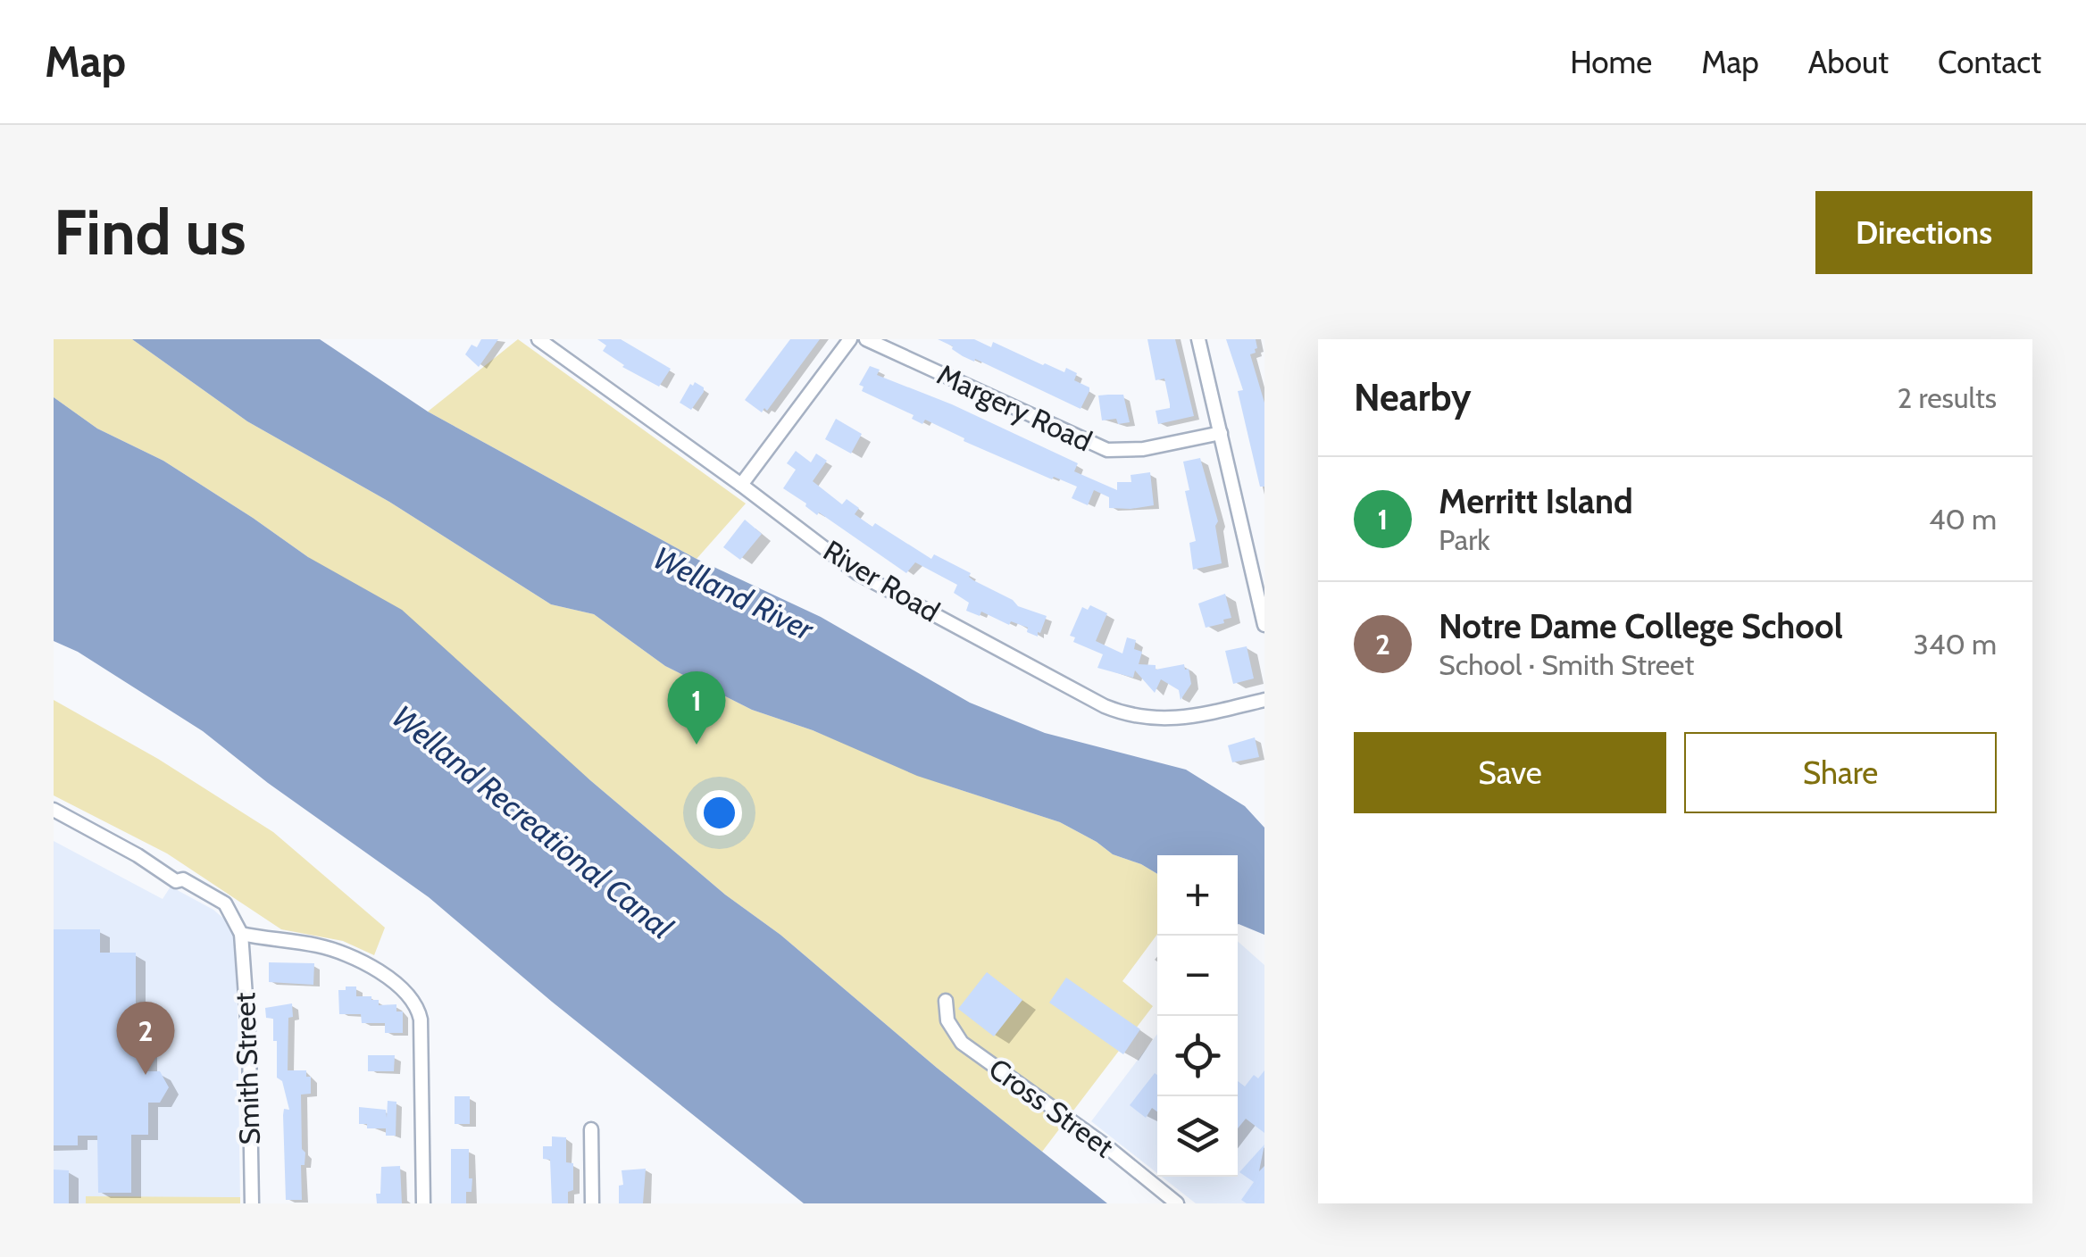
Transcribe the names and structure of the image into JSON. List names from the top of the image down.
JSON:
{
  "streets": {
    "street": [
      "Margery Road",
      "River Road",
      "Smith Street",
      "Cross Street"
    ]
  },
  "water": ["Welland River", "Welland Recreational Canal"],
  "page": {
    "header": "Map",
    "nav": [
      "Home",
      "Map",
      "About",
      "Contact"
    ],
    "buttons": [
      "Directions",
      ["Save", "Share"]
    ],
    "title": "Find us",
    "heading": ["Nearby", "2 results"],
    "list": [
      {
        "mark": "1",
        "name": "Merritt Island",
        "note": "Park",
        "value": "40 m"
      },
      {
        "mark": "2",
        "name": "Notre Dame College School",
        "note": "School · Smith Street",
        "value": "340 m"
      }
    ],
    "pins": ["1", "2"],
    "map_buttons": ["+", "−"]
  }
}
